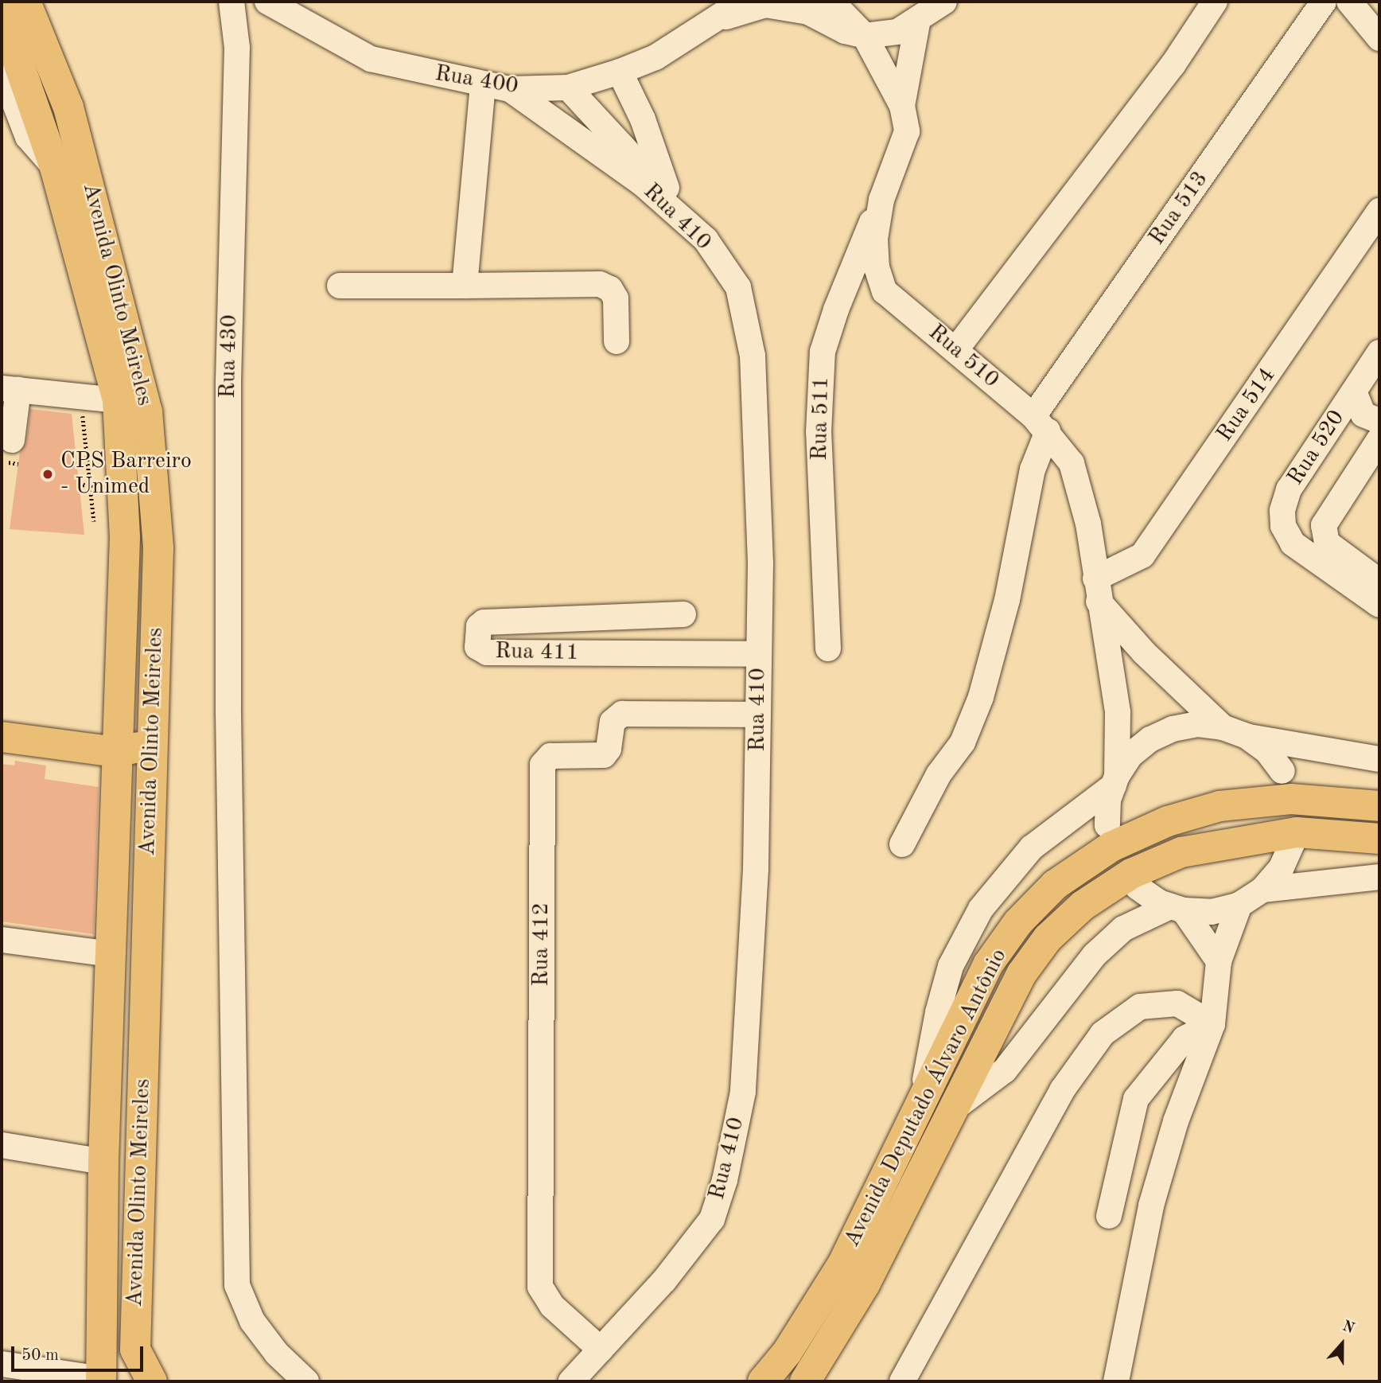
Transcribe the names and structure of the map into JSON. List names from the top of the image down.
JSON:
{
  "streets": {
    "main road": ["Avenida Olinto Meireles", "Avenida Deputado Álvaro Antônio"],
    "street": [
      "Rua 400",
      "Rua 513",
      "Rua 410",
      "Rua 430",
      "Rua 510",
      "Rua 514",
      "Rua 511",
      "Rua 520",
      "Rua 411",
      "Rua 412"
    ]
  },
  "crossings": [
    ["Rua 400", "Rua 410"],
    ["Rua 513", "Rua 510"],
    ["Rua 410", "Rua 411"],
    ["Rua 410", "Rua 412"],
    ["Rua 510", "Rua 514"],
    ["Rua 510", "Rua 511"]
  ],
  "places": ["CPS Barreiro - Unimed"],
  "scale_bar": "50 m",
  "north": "top"
}
